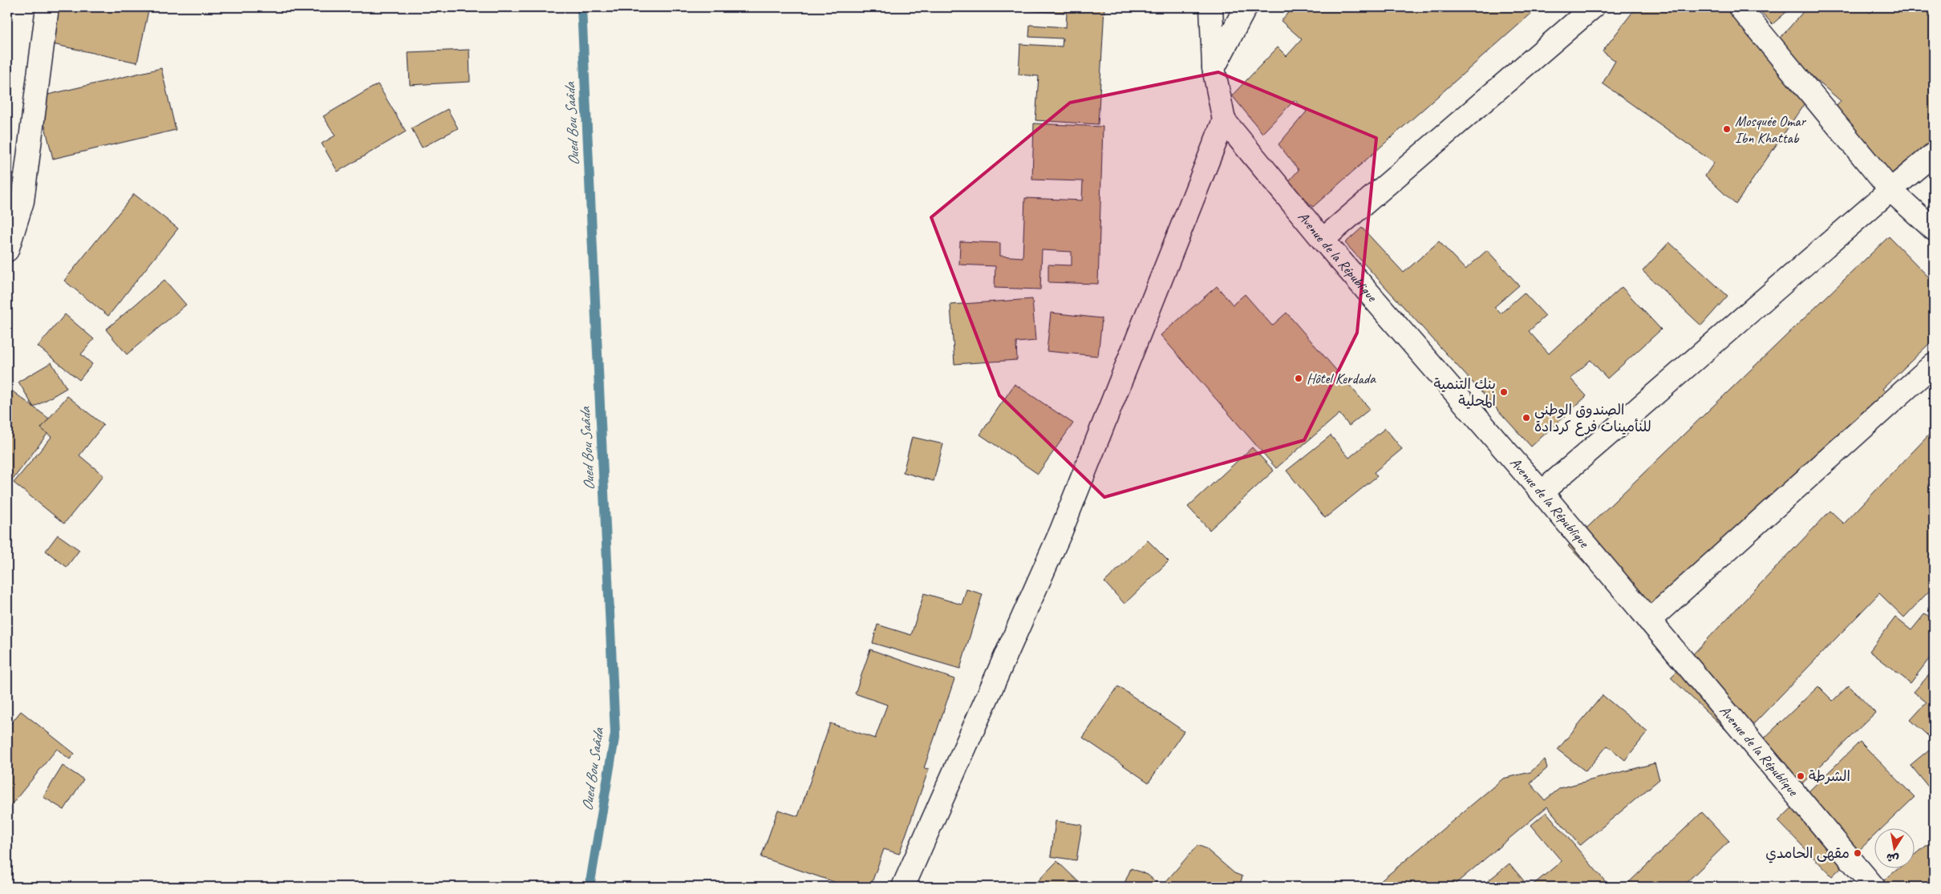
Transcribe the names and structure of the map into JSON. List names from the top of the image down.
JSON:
{
  "streets": {
    "street": ["Avenue de la République"]
  },
  "water": ["Oued Bou Saâda"],
  "places": [
    "Mosquée Omar Ibn Khattab",
    "Hôtel Kerdada",
    "بنك التنمية المحلية",
    "الصندوق الوطني للنأمينات فرع كردادة",
    "الشرطة",
    "مقهى الحامدي"
  ],
  "north": "bottom"
}
